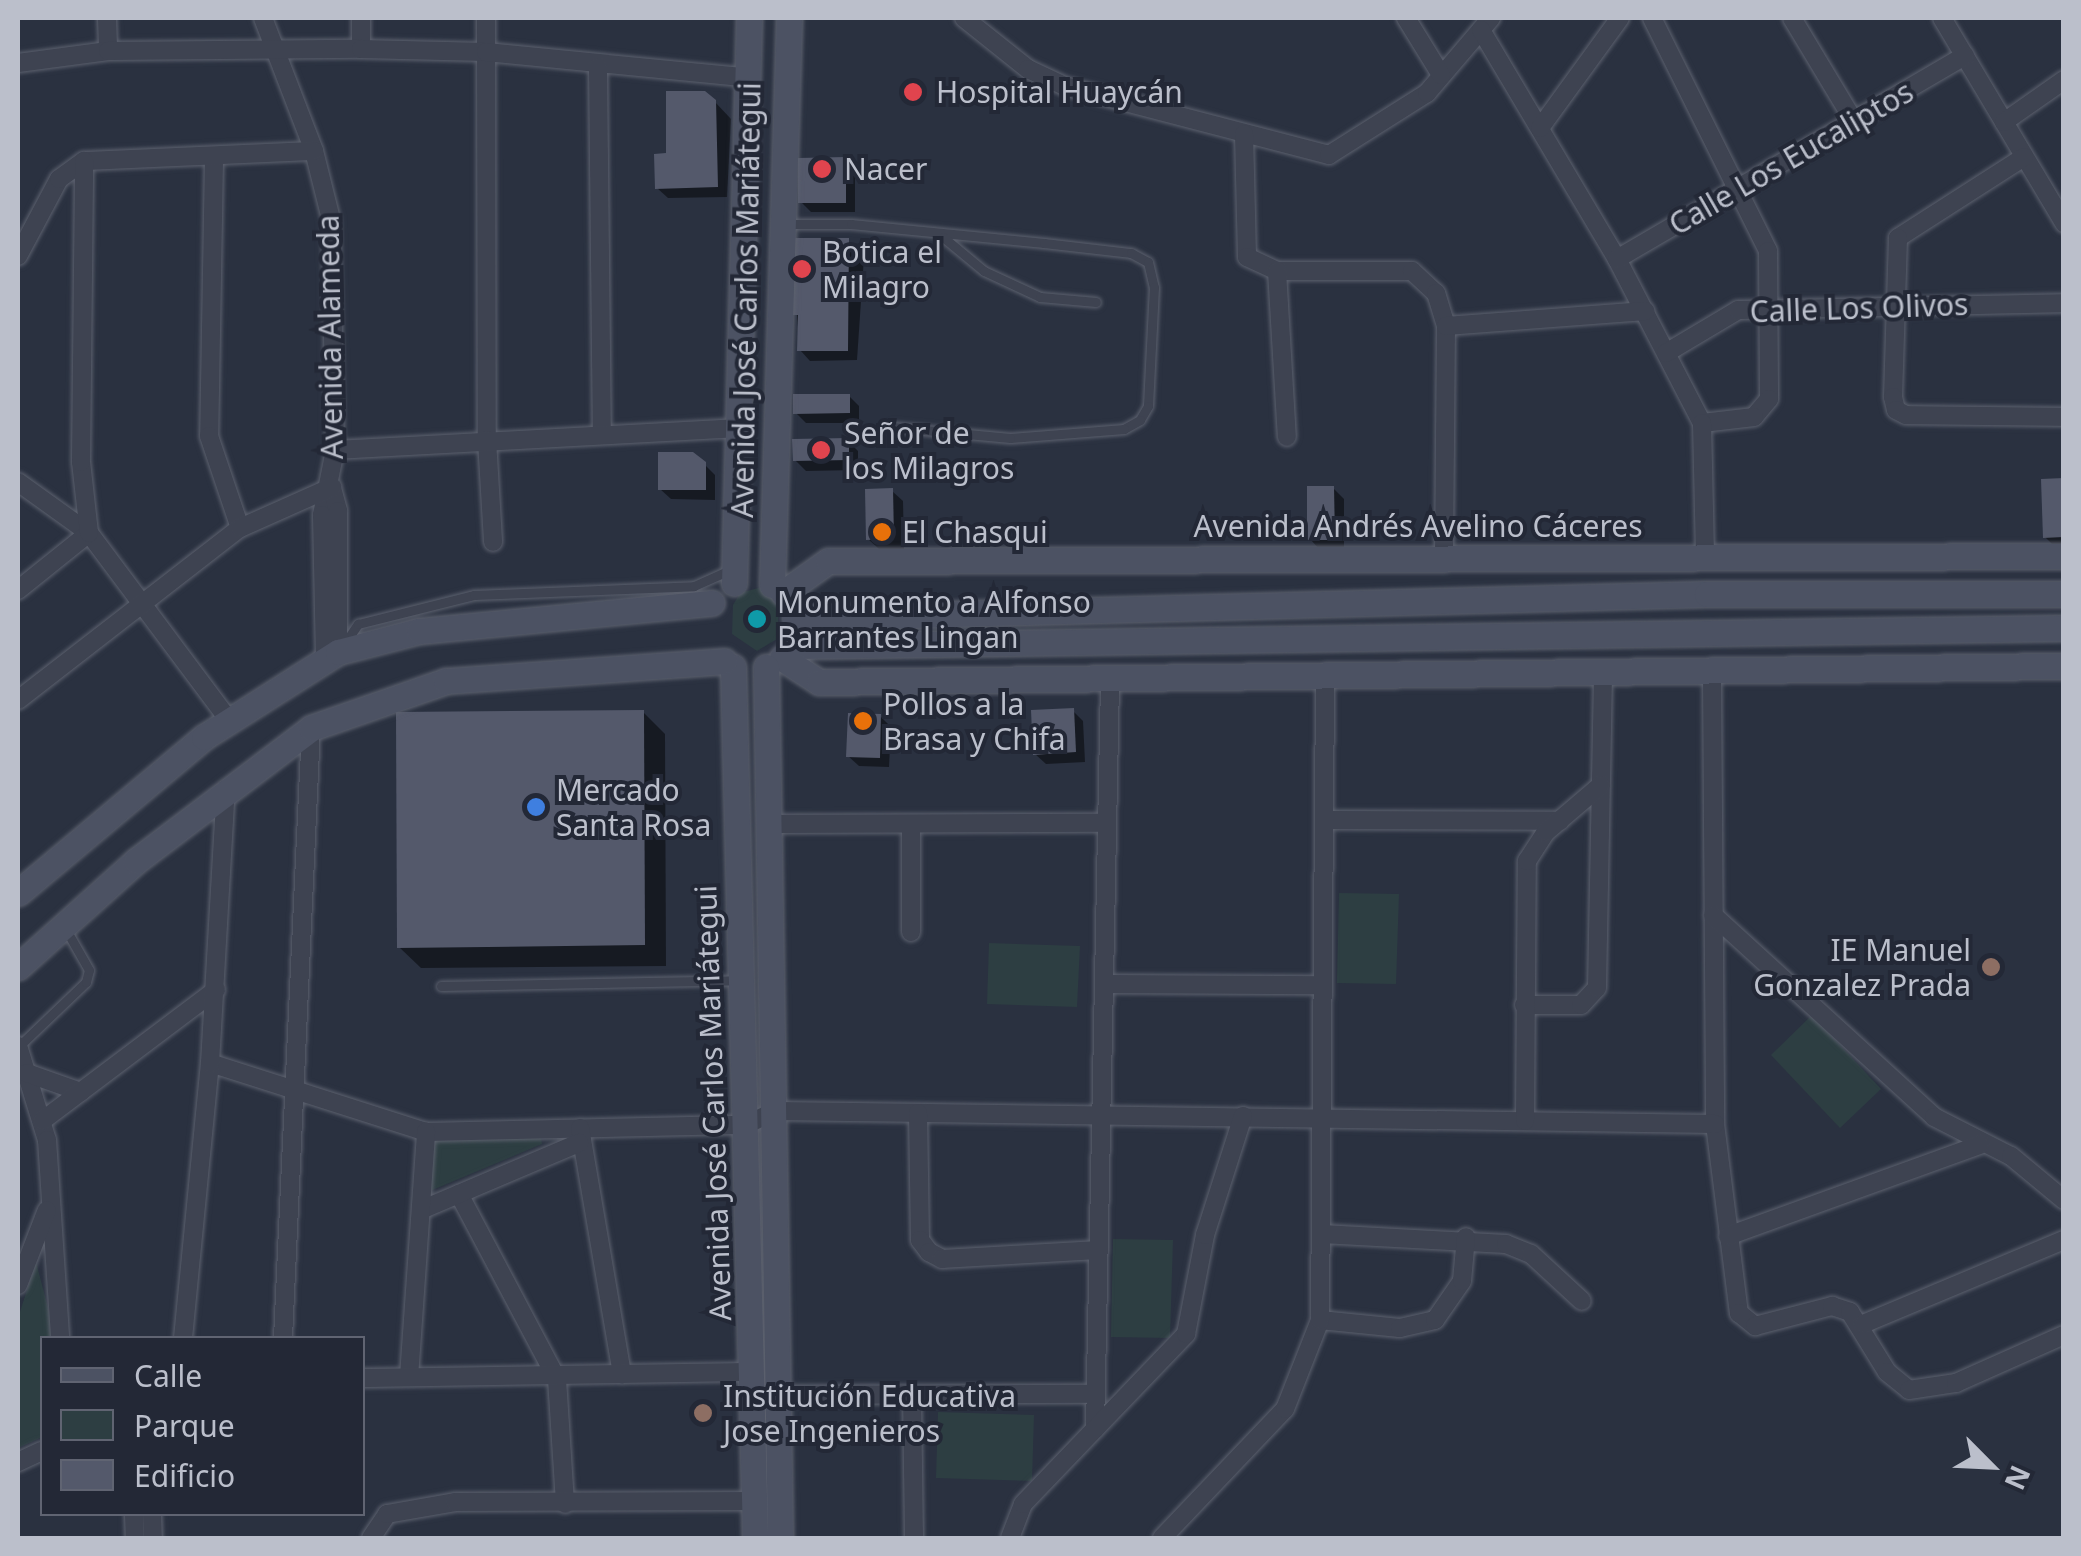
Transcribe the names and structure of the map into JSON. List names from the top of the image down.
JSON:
{
  "streets": {
    "street": [
      "Calle Los Eucaliptos",
      "Avenida José Carlos Mariátegui",
      "Calle Los Olivos",
      "Avenida Alameda",
      "Avenida Andrés Avelino Cáceres"
    ]
  },
  "crossings": [
    ["Avenida José Carlos Mariátegui", "Avenida Andrés Avelino Cáceres"]
  ],
  "places": [
    "Hospital Huaycán",
    "Nacer",
    "Botica el Milagro",
    "Señor de los Milagros",
    "El Chasqui",
    "Monumento a Alfonso Barrantes Lingan",
    "Pollos a la Brasa y Chifa",
    "Mercado Santa Rosa",
    "IE Manuel Gonzalez Prada",
    "Institución Educativa Jose Ingenieros"
  ],
  "legend": ["Calle", "Parque", "Edificio"],
  "north": "bottom right"
}
